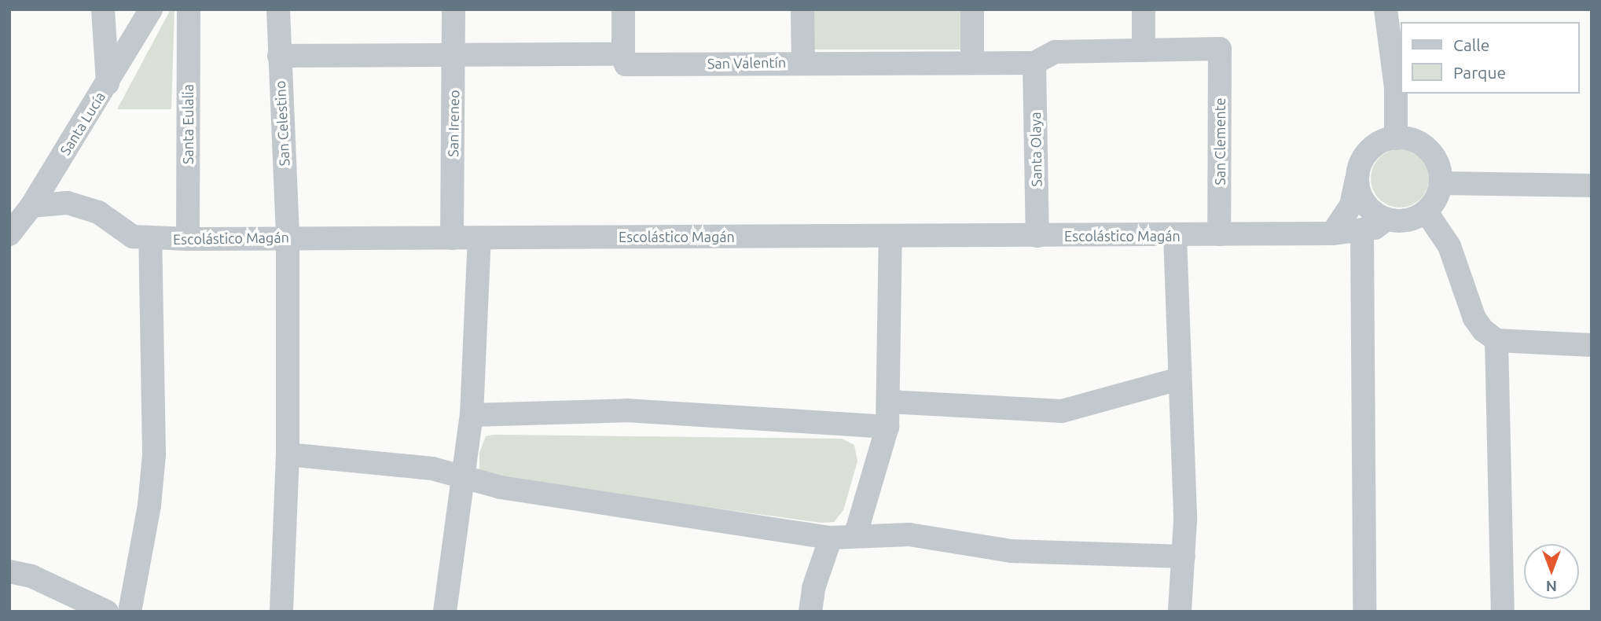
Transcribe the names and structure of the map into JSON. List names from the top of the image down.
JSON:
{
  "streets": {
    "street": [
      "San Valentín",
      "Santa Lucía",
      "San Celestino",
      "San Ireneo",
      "Santa Eulalia",
      "San Clemente",
      "Santa Olaya",
      "Escolástico Magán"
    ]
  },
  "crossings": [
    ["San Valentín", "San Celestino"],
    ["San Valentín", "San Ireneo"],
    ["San Valentín", "San Clemente"],
    ["San Valentín", "Santa Olaya"],
    ["Santa Lucía", "Escolástico Magán"],
    ["San Celestino", "Escolástico Magán"],
    ["San Ireneo", "Escolástico Magán"],
    ["Santa Eulalia", "Escolástico Magán"],
    ["San Clemente", "Escolástico Magán"],
    ["Santa Olaya", "Escolástico Magán"]
  ],
  "legend": ["Calle", "Parque"],
  "north": "bottom"
}
